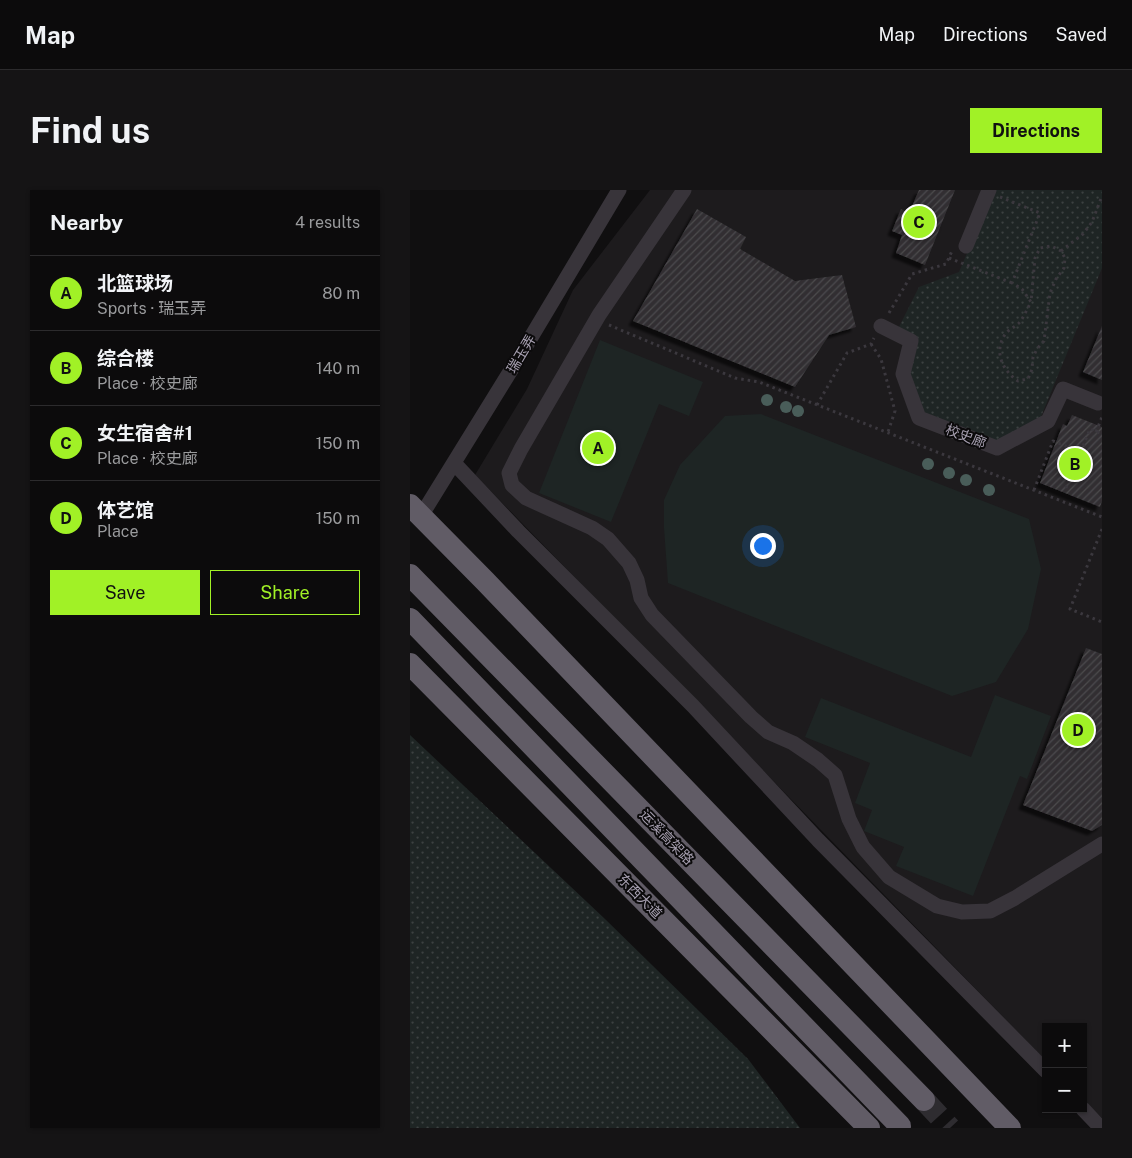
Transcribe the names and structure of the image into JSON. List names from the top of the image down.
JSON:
{
  "streets": {
    "highway": ["运溪高架路", "东西大道"],
    "street": ["瑞玉弄", "校史廊"]
  },
  "page": {
    "header": "Map",
    "nav": ["Map", "Directions", "Saved"],
    "buttons": [
      "Directions",
      ["Save", "Share"]
    ],
    "title": "Find us",
    "heading": ["Nearby", "4 results"],
    "pins": [
      "C",
      "A",
      "B",
      "D"
    ],
    "list": [
      {
        "mark": "A",
        "name": "北篮球场",
        "note": "Sports · 瑞玉弄",
        "value": "80 m"
      },
      {
        "mark": "B",
        "name": "综合楼",
        "note": "Place · 校史廊",
        "value": "140 m"
      },
      {
        "mark": "C",
        "name": "女生宿舍#1",
        "note": "Place · 校史廊",
        "value": "150 m"
      },
      {
        "mark": "D",
        "name": "体艺馆",
        "note": "Place",
        "value": "150 m"
      }
    ],
    "map_buttons": ["+", "−"]
  }
}
